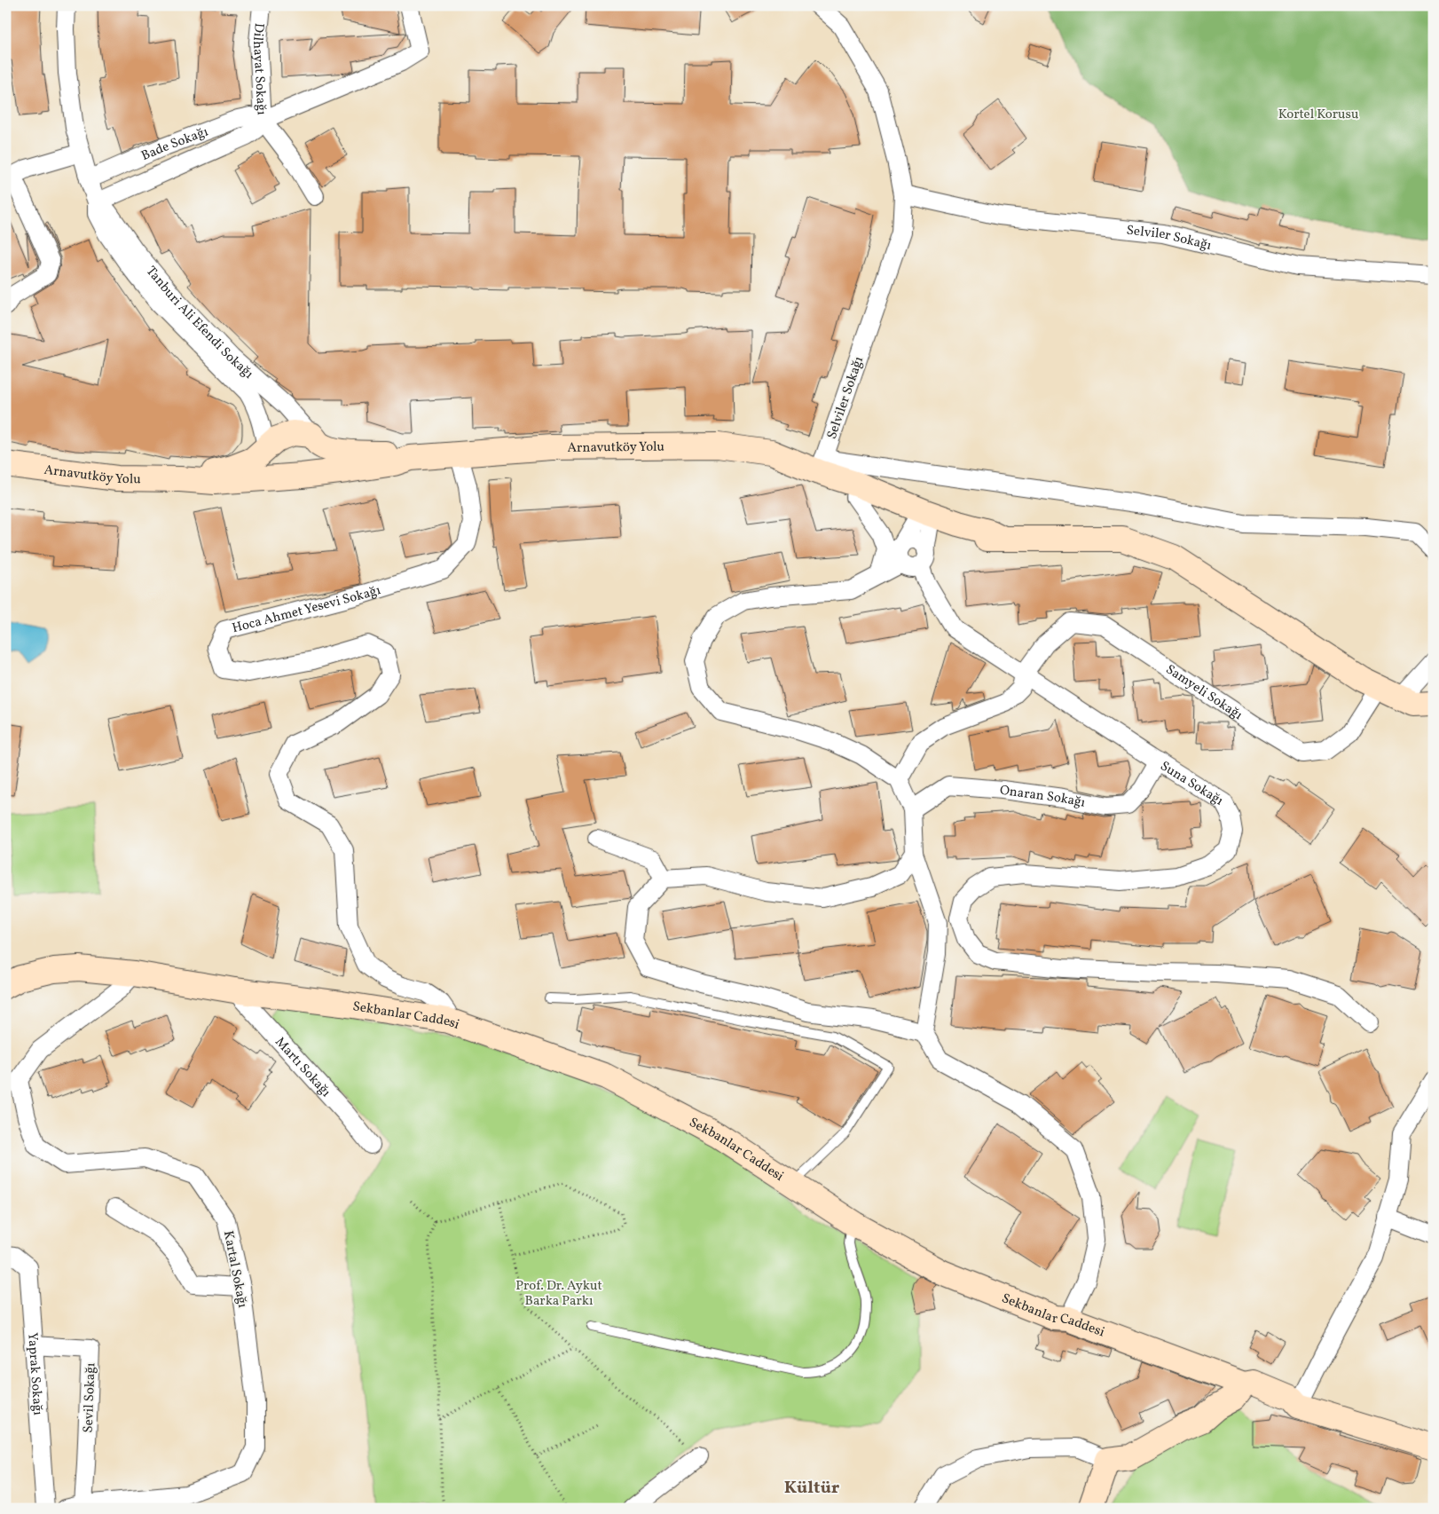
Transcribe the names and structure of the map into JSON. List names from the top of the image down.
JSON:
{
  "streets": {
    "main road": ["Arnavutköy Yolu", "Sekbanlar Caddesi"],
    "street": [
      "Dilhayat Sokağı",
      "Bade Sokağı",
      "Selviler Sokağı",
      "Tanburi Ali Efendi Sokağı",
      "Hoca Ahmet Yesevi Sokağı",
      "Samyeli Sokağı",
      "Suna Sokağı",
      "Onaran Sokağı",
      "Martı Sokağı",
      "Kartal Sokağı",
      "Yaprak Sokağı",
      "Sevil Sokağı"
    ]
  },
  "crossings": [
    ["Dilhayat Sokağı", "Bade Sokağı"],
    ["Bade Sokağı", "Tanburi Ali Efendi Sokağı"],
    ["Selviler Sokağı", "Arnavutköy Yolu"],
    ["Arnavutköy Yolu", "Hoca Ahmet Yesevi Sokağı"],
    ["Hoca Ahmet Yesevi Sokağı", "Sekbanlar Caddesi"],
    ["Samyeli Sokağı", "Suna Sokağı"],
    ["Suna Sokağı", "Onaran Sokağı"],
    ["Sekbanlar Caddesi", "Martı Sokağı"],
    ["Sekbanlar Caddesi", "Kartal Sokağı"],
    ["Kartal Sokağı", "Sevil Sokağı"],
    ["Yaprak Sokağı", "Sevil Sokağı"]
  ],
  "districts": ["Kültür"],
  "parks": ["Kortel Korusu", "Prof. Dr. Aykut Barka Parkı"]
}
